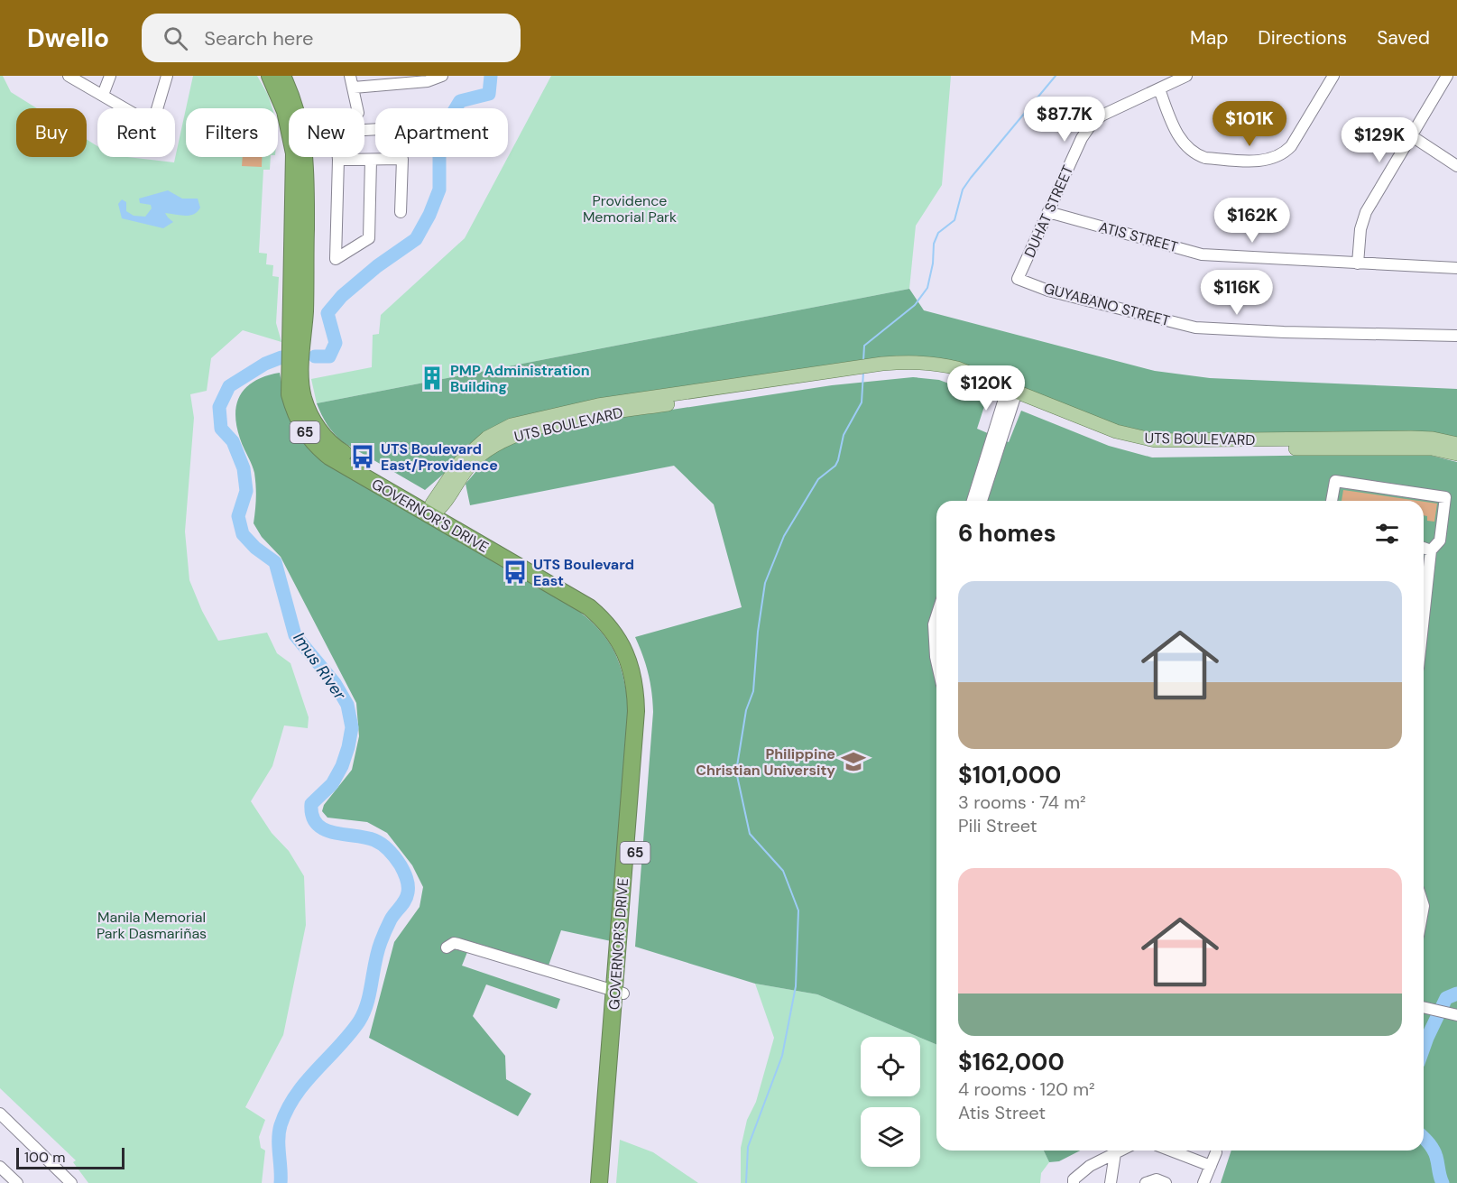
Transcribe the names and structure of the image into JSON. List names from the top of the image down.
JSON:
{
  "streets": {
    "highway": ["65", "GOVERNOR'S DRIVE"],
    "main road": ["UTS BOULEVARD"],
    "street": ["DUHAT STREET", "ATIS STREET", "GUYABANO STREET"]
  },
  "crossings": [
    ["DUHAT STREET", "ATIS STREET"],
    ["DUHAT STREET", "GUYABANO STREET"],
    ["UTS BOULEVARD", "GOVERNOR'S DRIVE"]
  ],
  "water": ["Imus River"],
  "parks": ["Providence Memorial Park", "Manila Memorial Park Dasmariñas"],
  "places": {
    "building": ["PMP Administration Building"],
    "bus stop": ["UTS Boulevard East/Providence", "UTS Boulevard East"],
    "school or university": ["Philippine Christian University"]
  },
  "scale_bar": "100 m",
  "page": {
    "header": "Dwello",
    "search": "Search here",
    "nav": ["Map", "Directions", "Saved"],
    "price": [
      "$87.7K",
      "$101K",
      "$129K",
      "$162K",
      "$116K",
      "$120K"
    ],
    "chip": [
      "Buy",
      "Rent",
      "Filters",
      "New",
      "Apartment"
    ],
    "heading": "6 homes",
    "list": [
      {
        "name": "$101,000",
        "note": "3 rooms · 74 m² · Pili Street"
      },
      {
        "name": "$162,000",
        "note": "4 rooms · 120 m² · Atis Street"
      }
    ],
    "scale": "100 m"
  }
}
